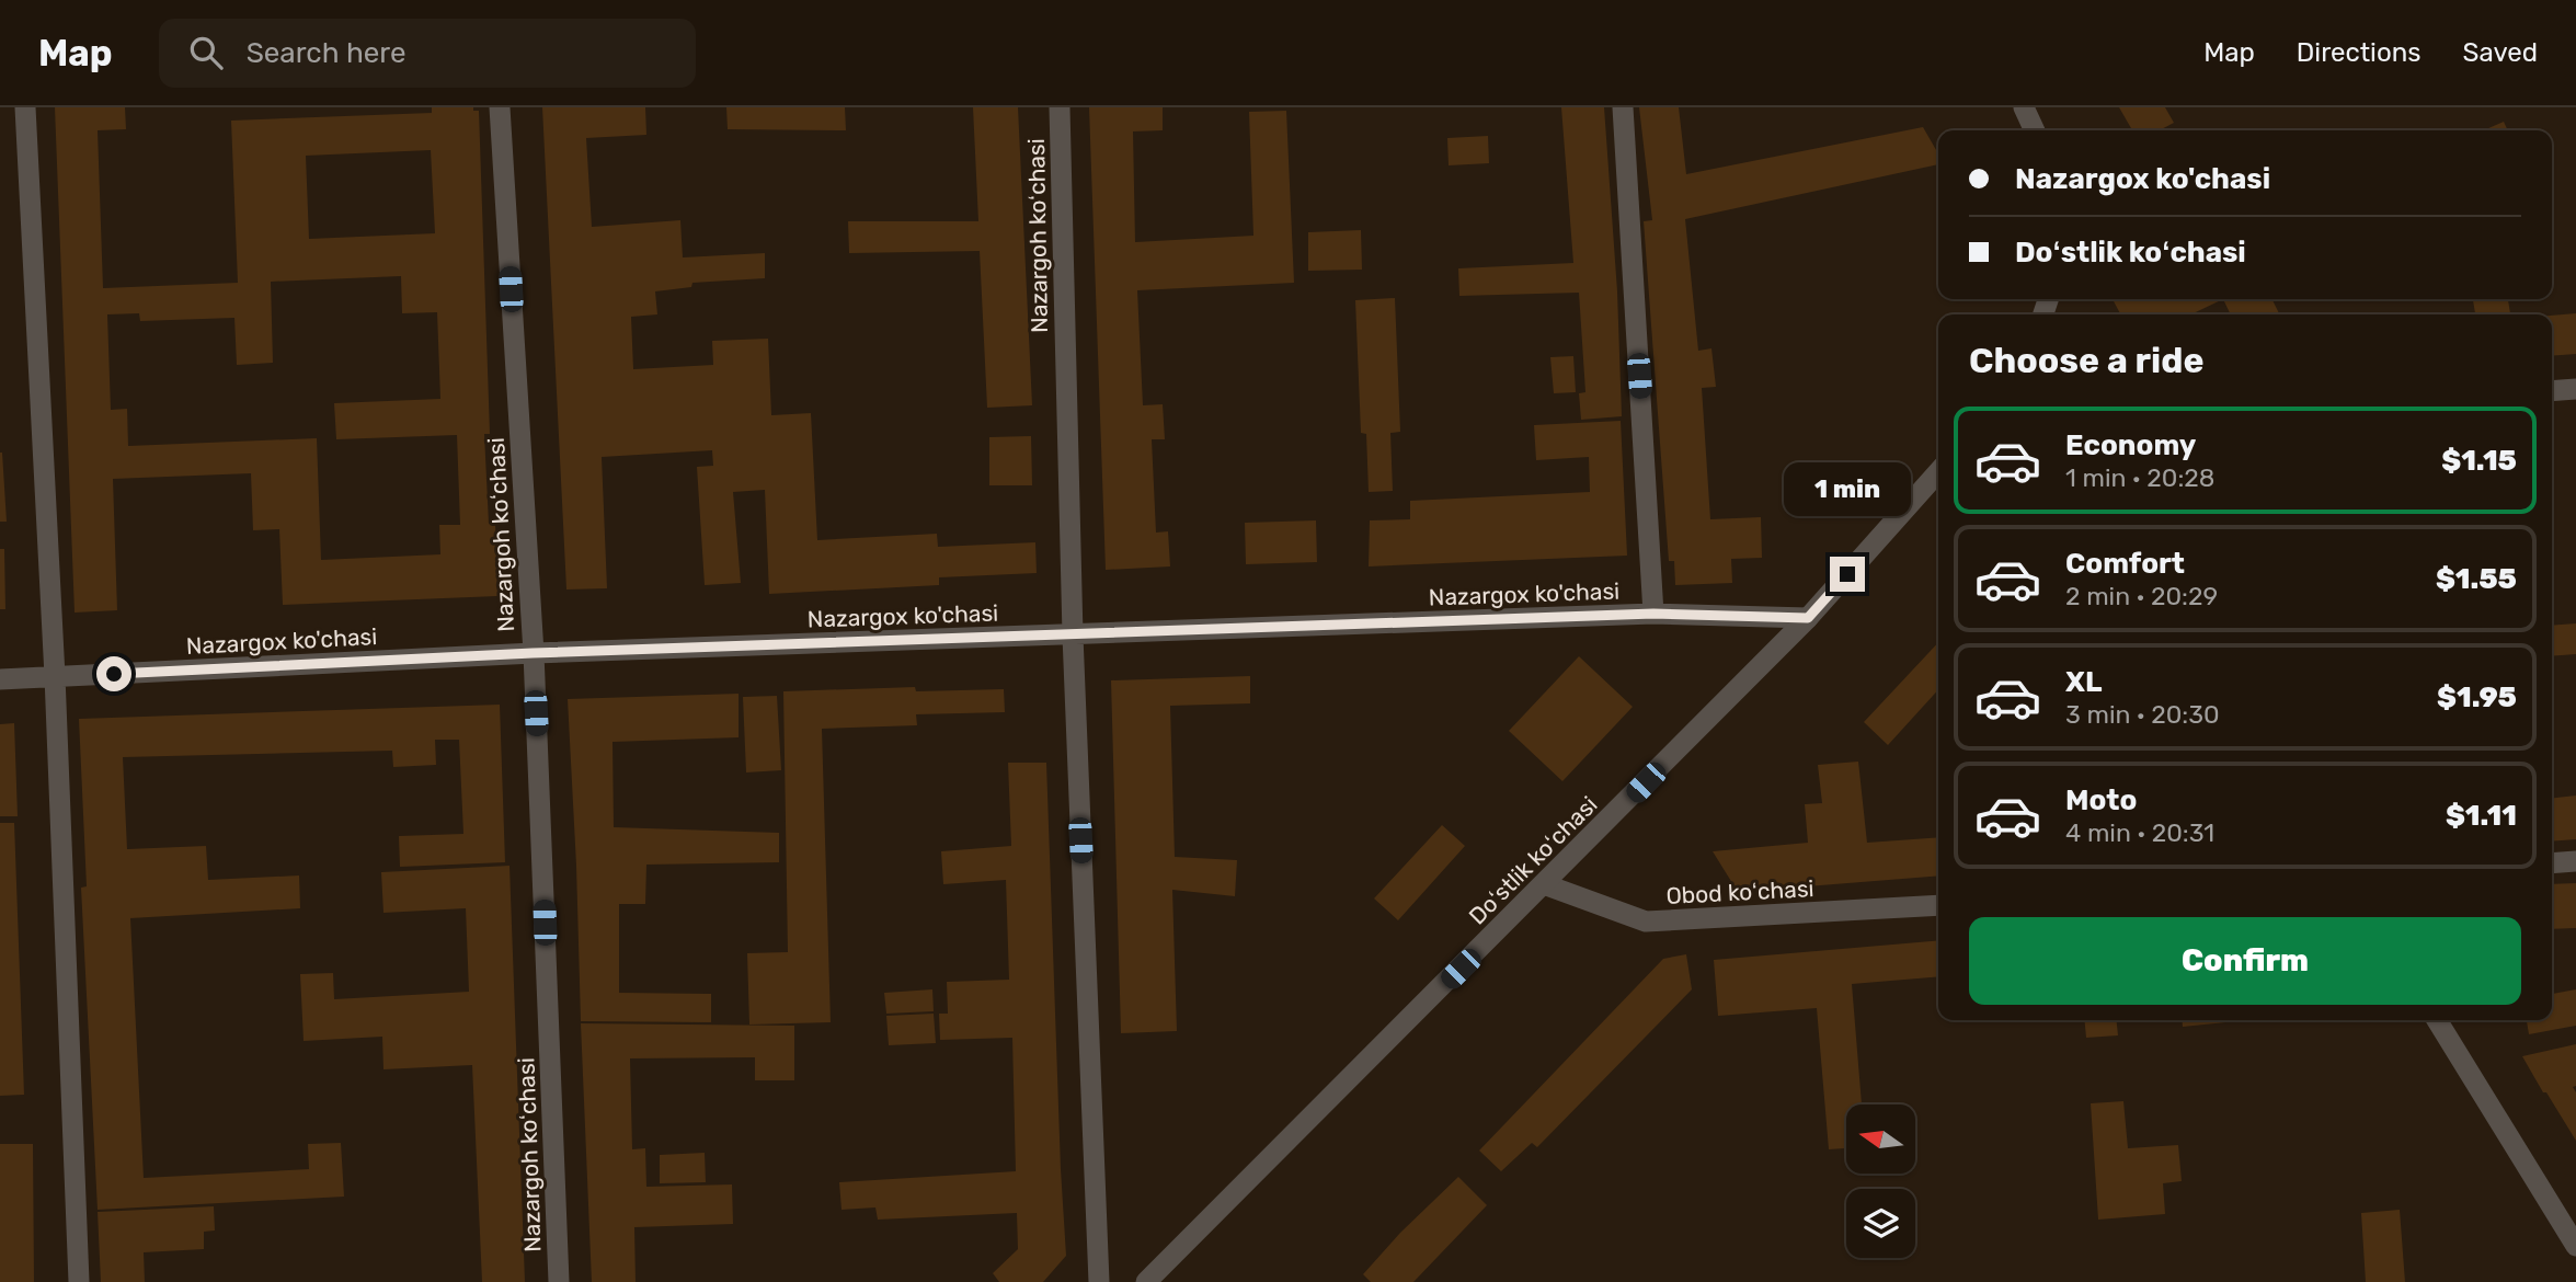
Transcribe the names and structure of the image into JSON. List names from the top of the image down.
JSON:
{
  "streets": {
    "street": [
      "Nazargoh koʻchasi",
      "Nazargox ko'chasi",
      "Doʻstlik koʻchasi",
      "Obod koʻchasi"
    ]
  },
  "crossings": [
    ["Nazargoh koʻchasi", "Nazargox ko'chasi"],
    ["Nazargox ko'chasi", "Doʻstlik koʻchasi"],
    ["Doʻstlik koʻchasi", "Obod koʻchasi"]
  ],
  "north": "left",
  "page": {
    "header": "Map",
    "search": "Search here",
    "nav": ["Map", "Directions", "Saved"],
    "banner": ["Nazargox ko'chasi", "Doʻstlik koʻchasi"],
    "heading": "Choose a ride",
    "list": [
      {
        "name": "Economy",
        "note": "1 min · 20:28",
        "value": "$1.15"
      },
      {
        "name": "Comfort",
        "note": "2 min · 20:29",
        "value": "$1.55"
      },
      {
        "name": "XL",
        "note": "3 min · 20:30",
        "value": "$1.95"
      },
      {
        "name": "Moto",
        "note": "4 min · 20:31",
        "value": "$1.11"
      }
    ],
    "bubble": "1 min",
    "buttons": "Confirm"
  }
}
